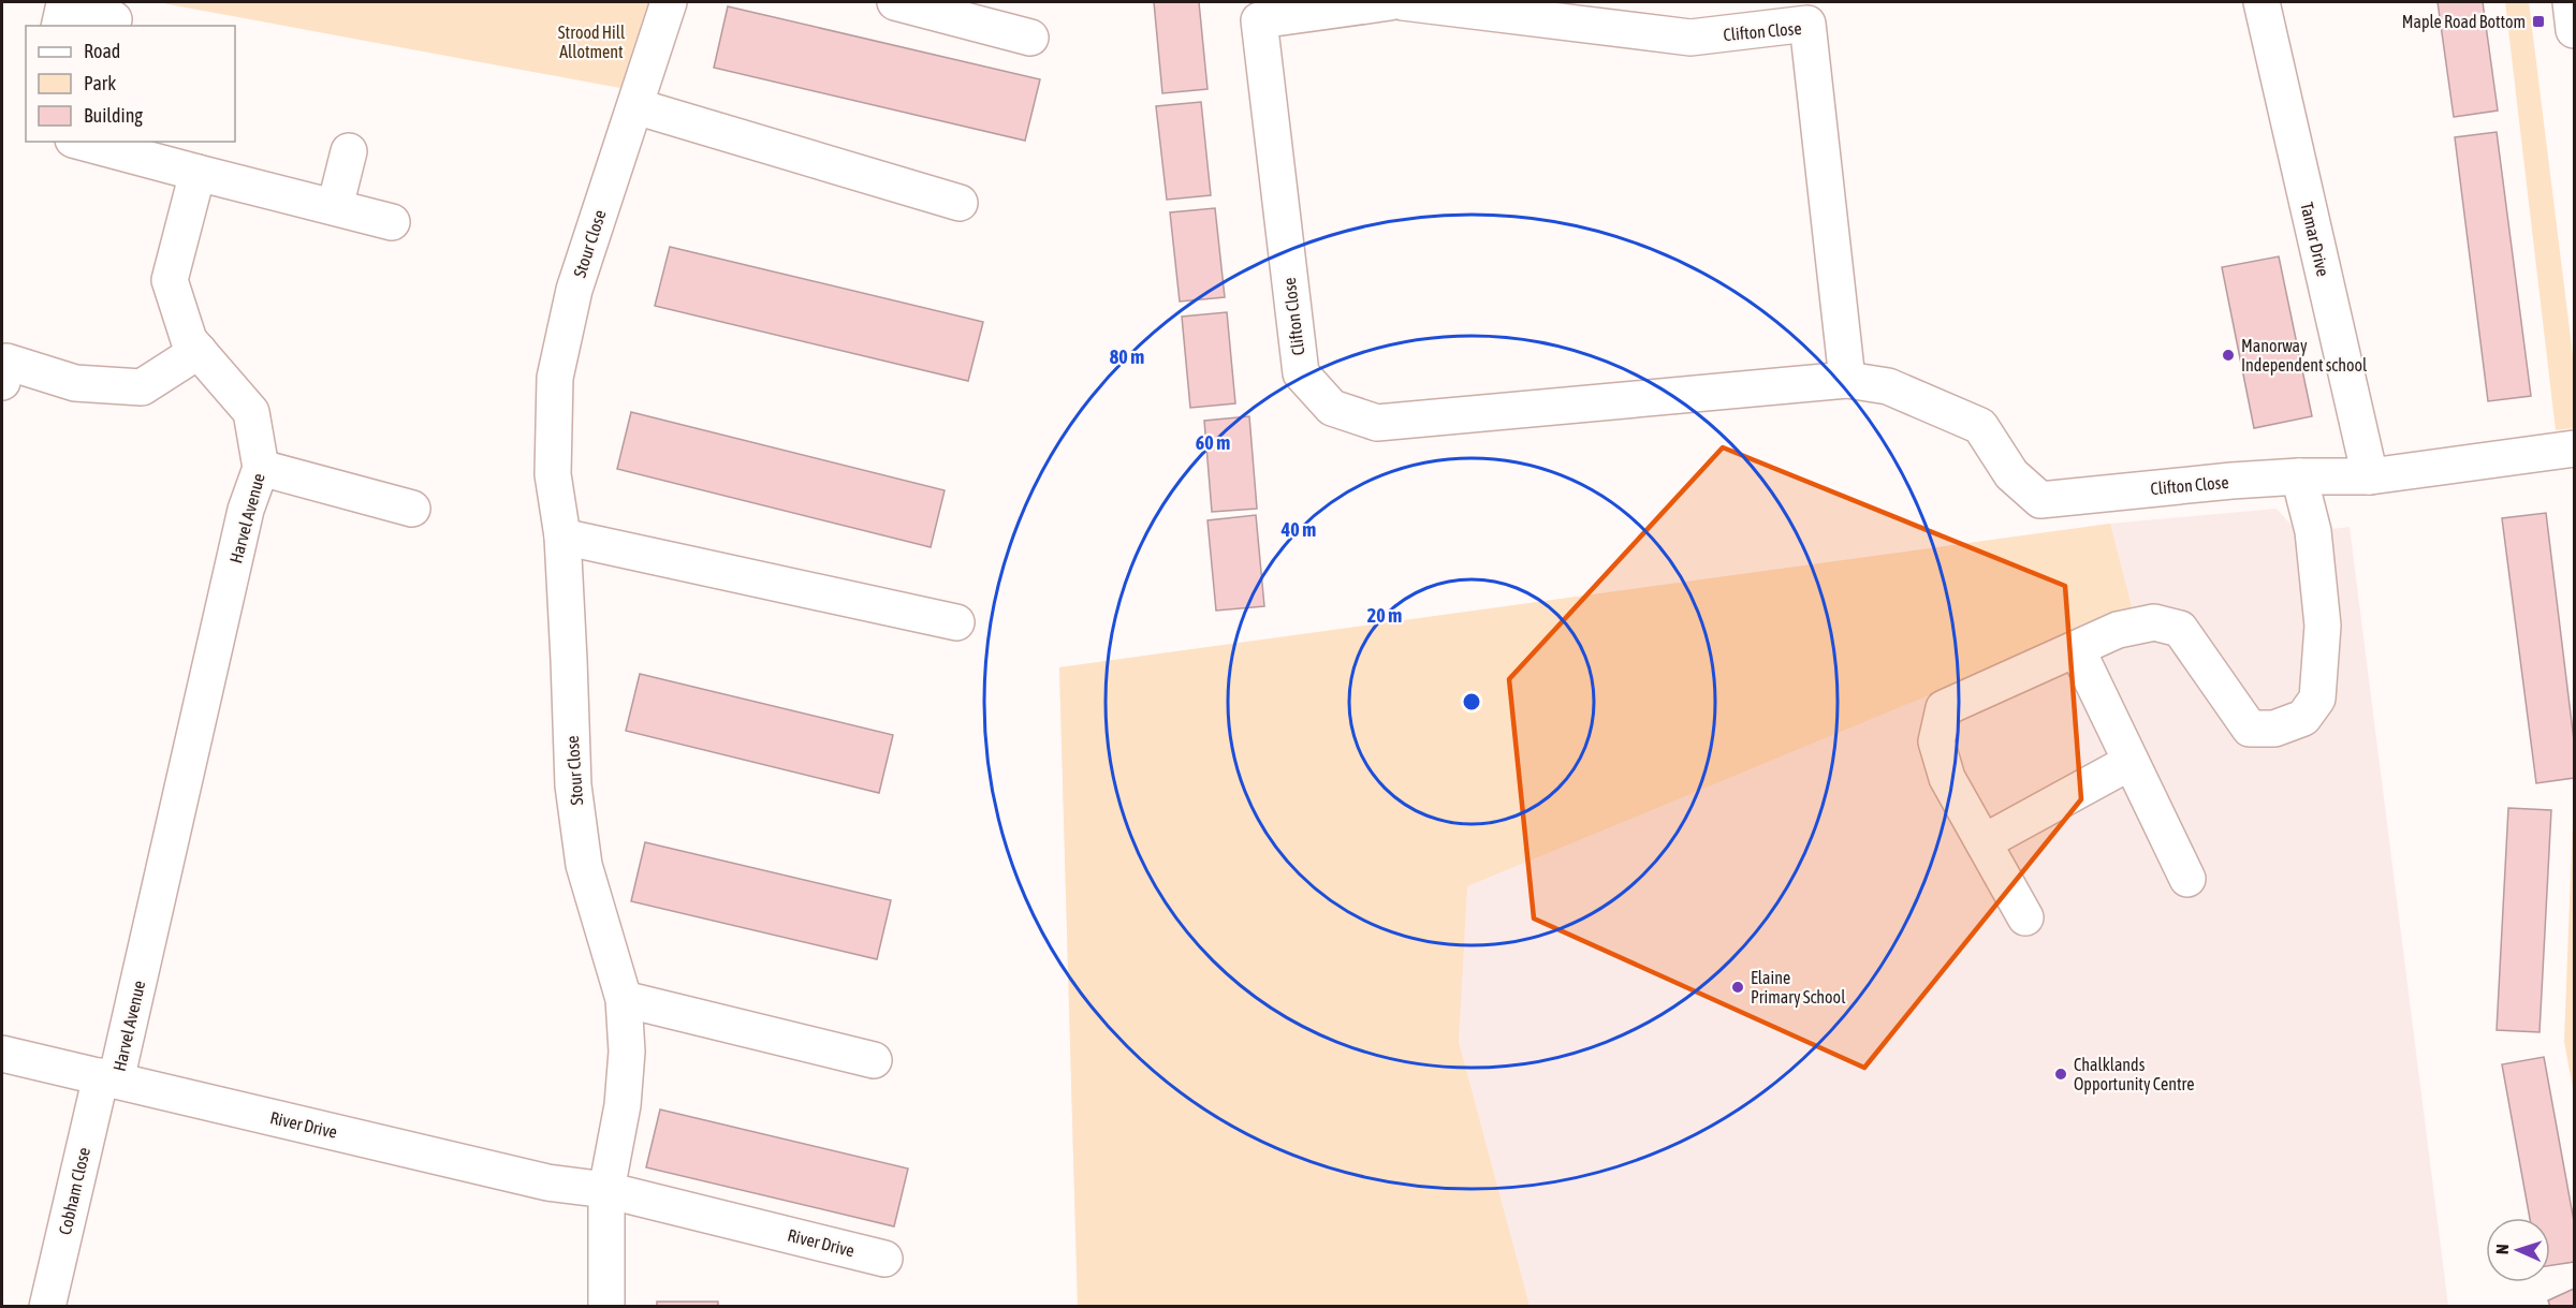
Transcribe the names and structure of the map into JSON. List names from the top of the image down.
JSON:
{
  "streets": {
    "street": [
      "Clifton Close",
      "Tamar Drive",
      "Stour Close",
      "Harvel Avenue",
      "River Drive",
      "Cobham Close"
    ]
  },
  "crossings": [
    ["Clifton Close", "Tamar Drive"],
    ["Stour Close", "River Drive"],
    ["Harvel Avenue", "River Drive"],
    ["Harvel Avenue", "Cobham Close"],
    ["River Drive", "Cobham Close"]
  ],
  "parks": ["Strood Hill Allotment"],
  "places": {
    "transit": ["Maple Road Bottom"],
    "other": ["Manorway Independent school", "Elaine Primary School", "Chalklands Opportunity Centre"]
  },
  "legend": ["Road", "Park", "Building"],
  "north": "left",
  "rings": [
    "80 m",
    "60 m",
    "40 m",
    "20 m"
  ]
}
